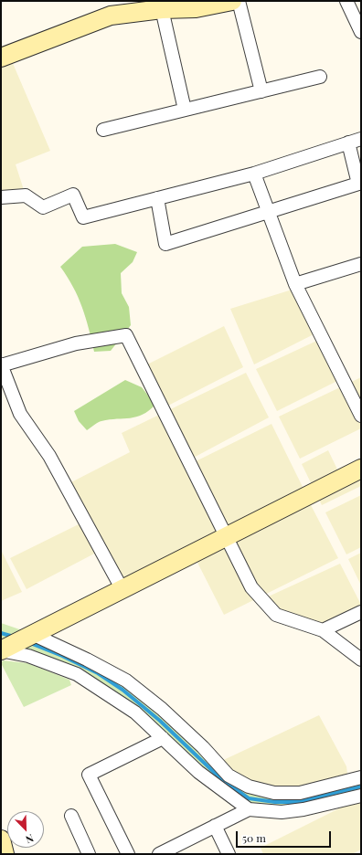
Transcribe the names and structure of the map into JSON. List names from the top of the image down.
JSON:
{
  "scale_bar": "50 m",
  "north": "bottom right"
}
